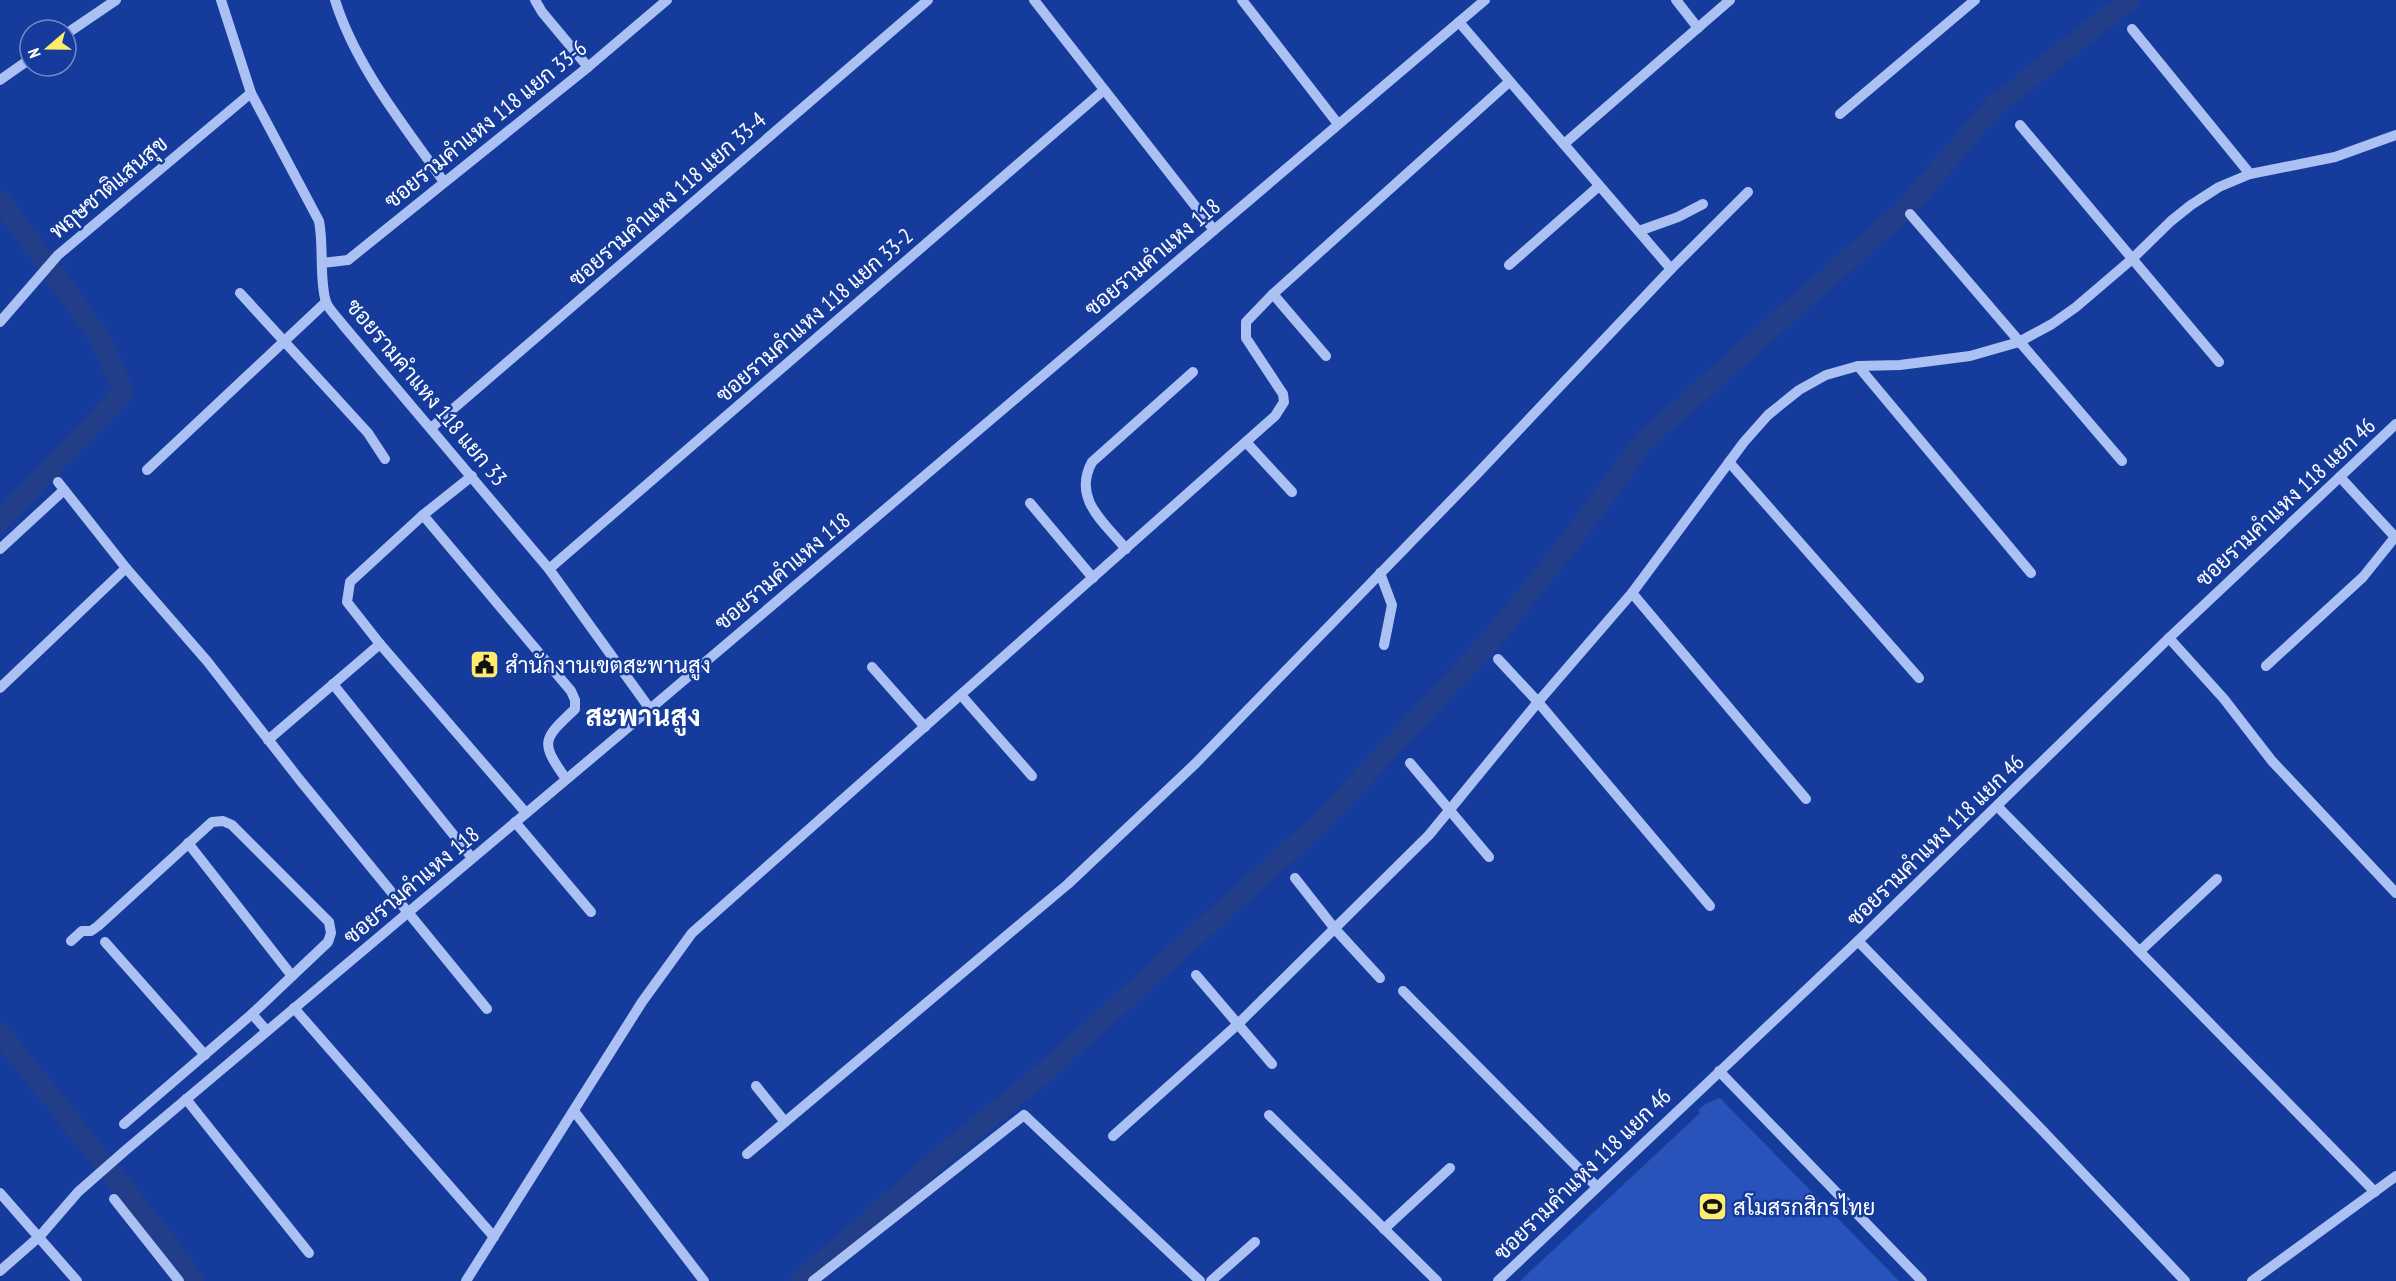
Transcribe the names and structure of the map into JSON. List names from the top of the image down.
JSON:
{
  "streets": {
    "street": [
      "ซอยรามคำแหง 118 แยก 33-6",
      "พฤษชาติแสนสุข",
      "ซอยรามคำแหง 118 แยก 33-4",
      "ซอยรามคำแหง 118",
      "ซอยรามคำแหง 118 แยก 33-2",
      "ซอยรามคำแหง 118 แยก 33",
      "ซอยรามคำแหง 118 แยก 46"
    ]
  },
  "crossings": [
    ["ซอยรามคำแหง 118 แยก 33-6", "ซอยรามคำแหง 118 แยก 33"],
    ["พฤษชาติแสนสุข", "ซอยรามคำแหง 118 แยก 33"],
    ["ซอยรามคำแหง 118 แยก 33-4", "ซอยรามคำแหง 118 แยก 33"],
    ["ซอยรามคำแหง 118", "ซอยรามคำแหง 118 แยก 33"],
    ["ซอยรามคำแหง 118 แยก 33-2", "ซอยรามคำแหง 118 แยก 33"]
  ],
  "districts": ["สะพานสูง"],
  "places": {
    "public building": ["สำนักงานเขตสะพานสูง"],
    "sports": ["สโมสรกสิกรไทย"]
  },
  "north": "left"
}
